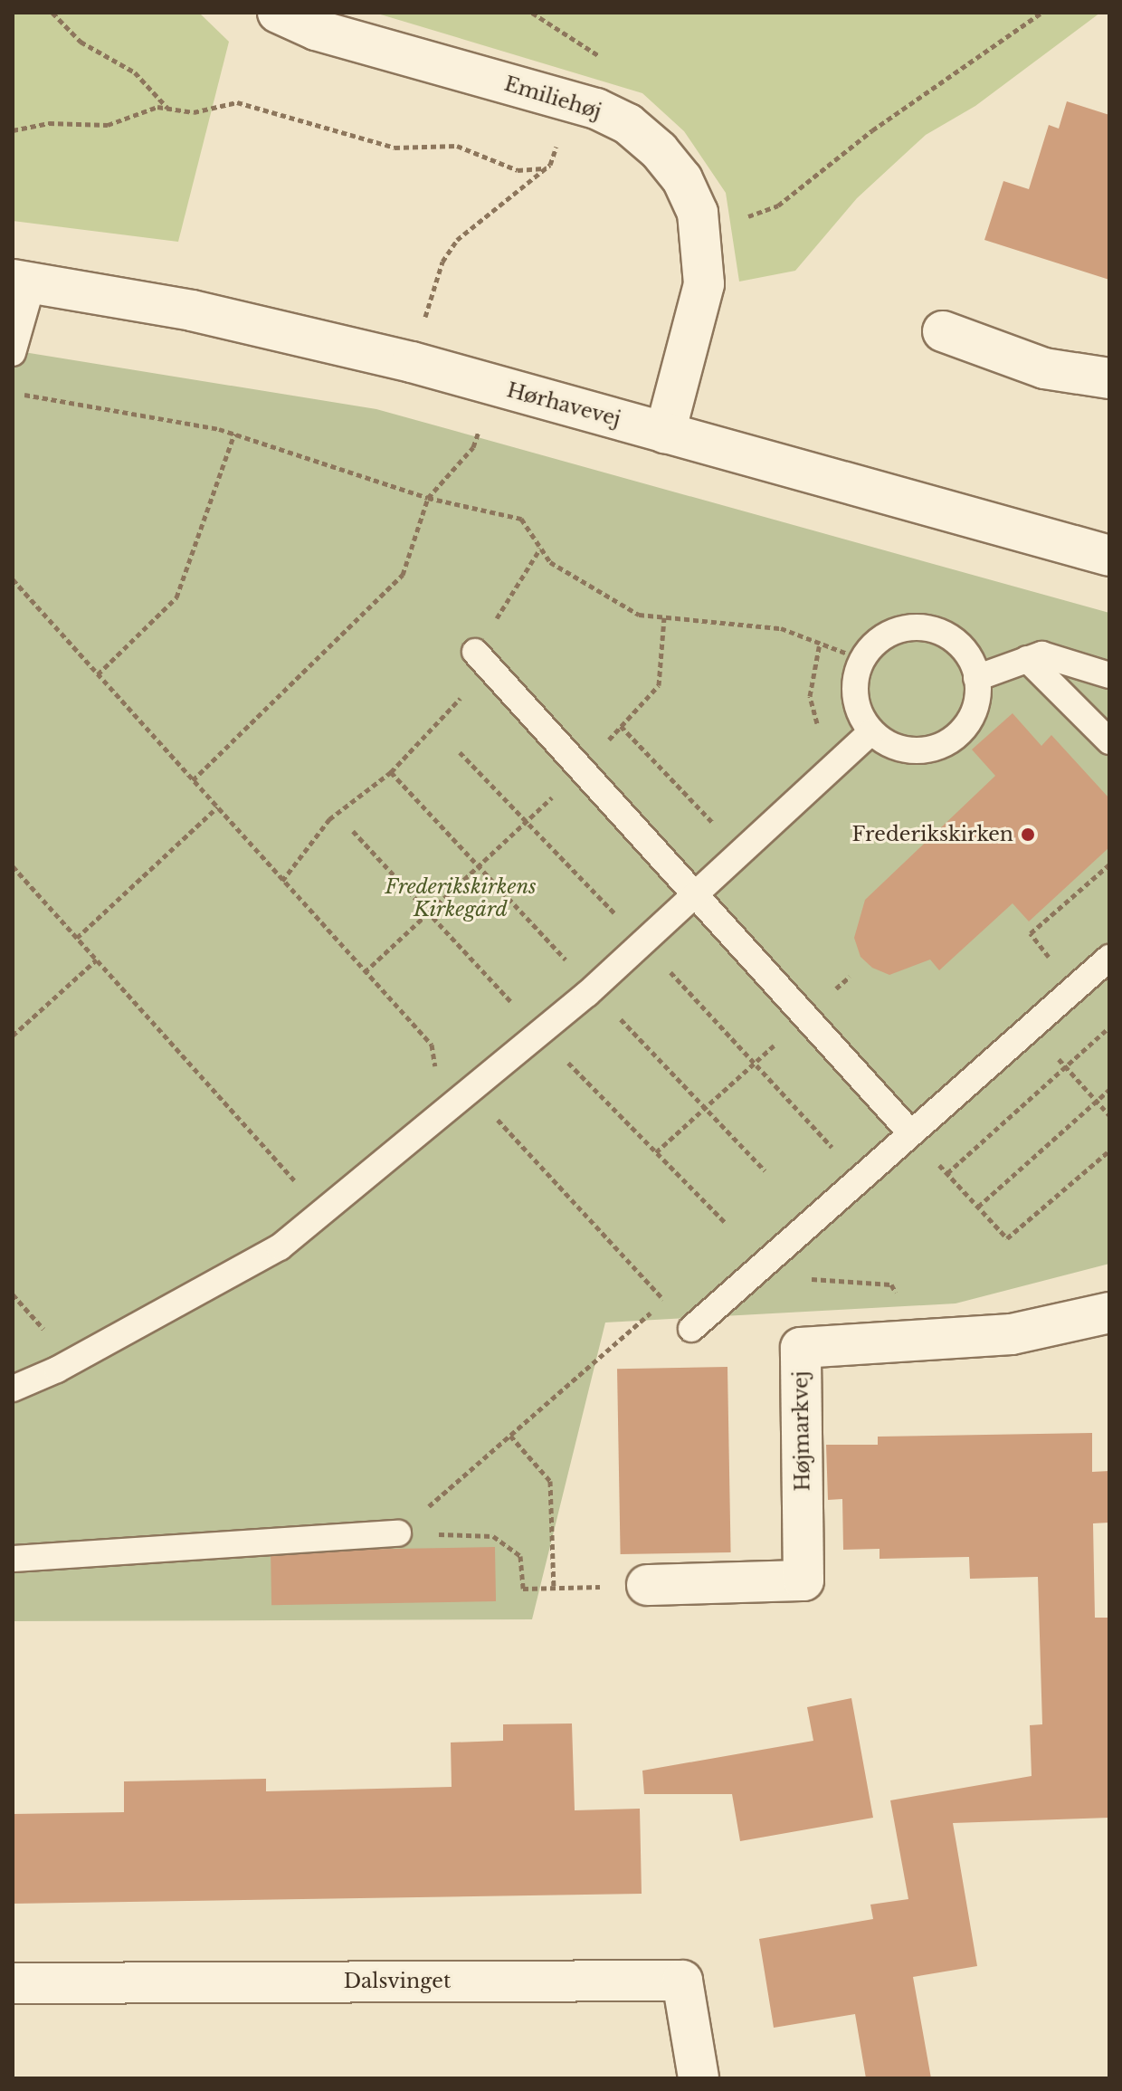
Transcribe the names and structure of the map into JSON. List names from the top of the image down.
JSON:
{
  "streets": {
    "street": [
      "Emiliehøj",
      "Hørhavevej",
      "Højmarkvej",
      "Dalsvinget"
    ]
  },
  "crossings": [
    ["Emiliehøj", "Hørhavevej"]
  ],
  "parks": ["Frederikskirkens Kirkegård"],
  "places": ["Frederikskirken"]
}
